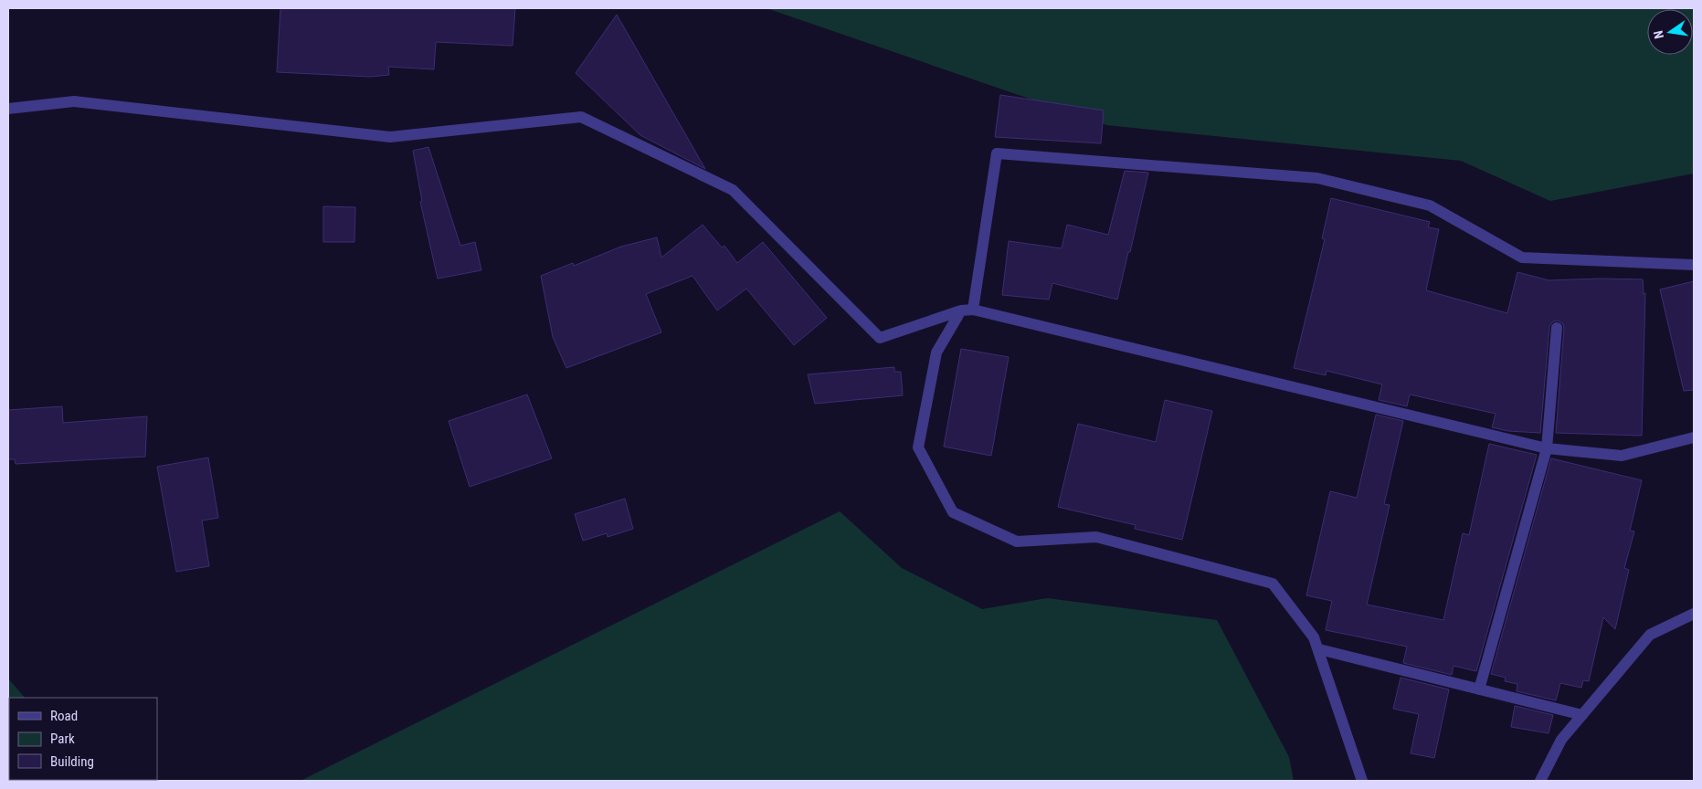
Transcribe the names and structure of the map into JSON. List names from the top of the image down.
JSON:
{
  "legend": ["Road", "Park", "Building"],
  "north": "left"
}
